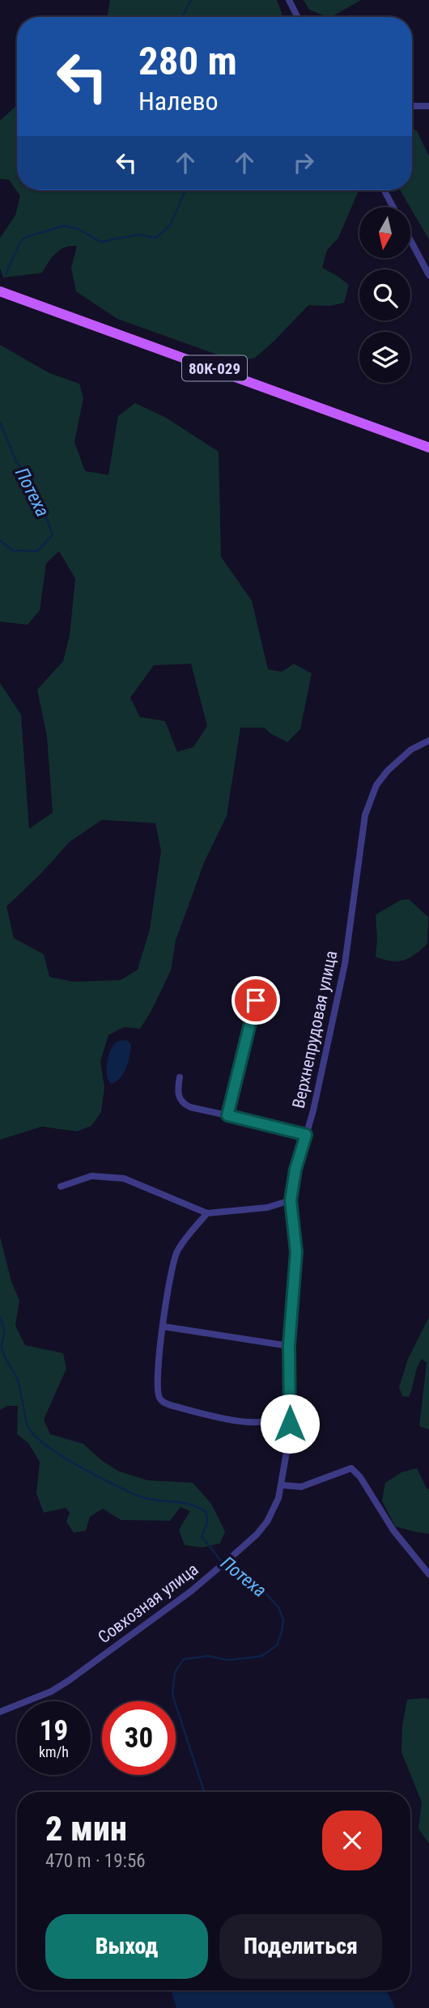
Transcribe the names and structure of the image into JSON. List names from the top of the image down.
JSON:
{
  "streets": {
    "main road": ["80К-029"],
    "street": ["Верхнепрудовая улица", "Совхозная улица"]
  },
  "crossings": [
    ["Верхнепрудовая улица", "Совхозная улица"]
  ],
  "water": ["Потеха"],
  "north": "bottom",
  "page": {
    "turn": ["280 m", "Налево"],
    "speed": "19 km/h",
    "limit": "30",
    "heading": ["2 мин", "470 m · 19:56"],
    "buttons": ["Выход", "Поделиться"]
  }
}
